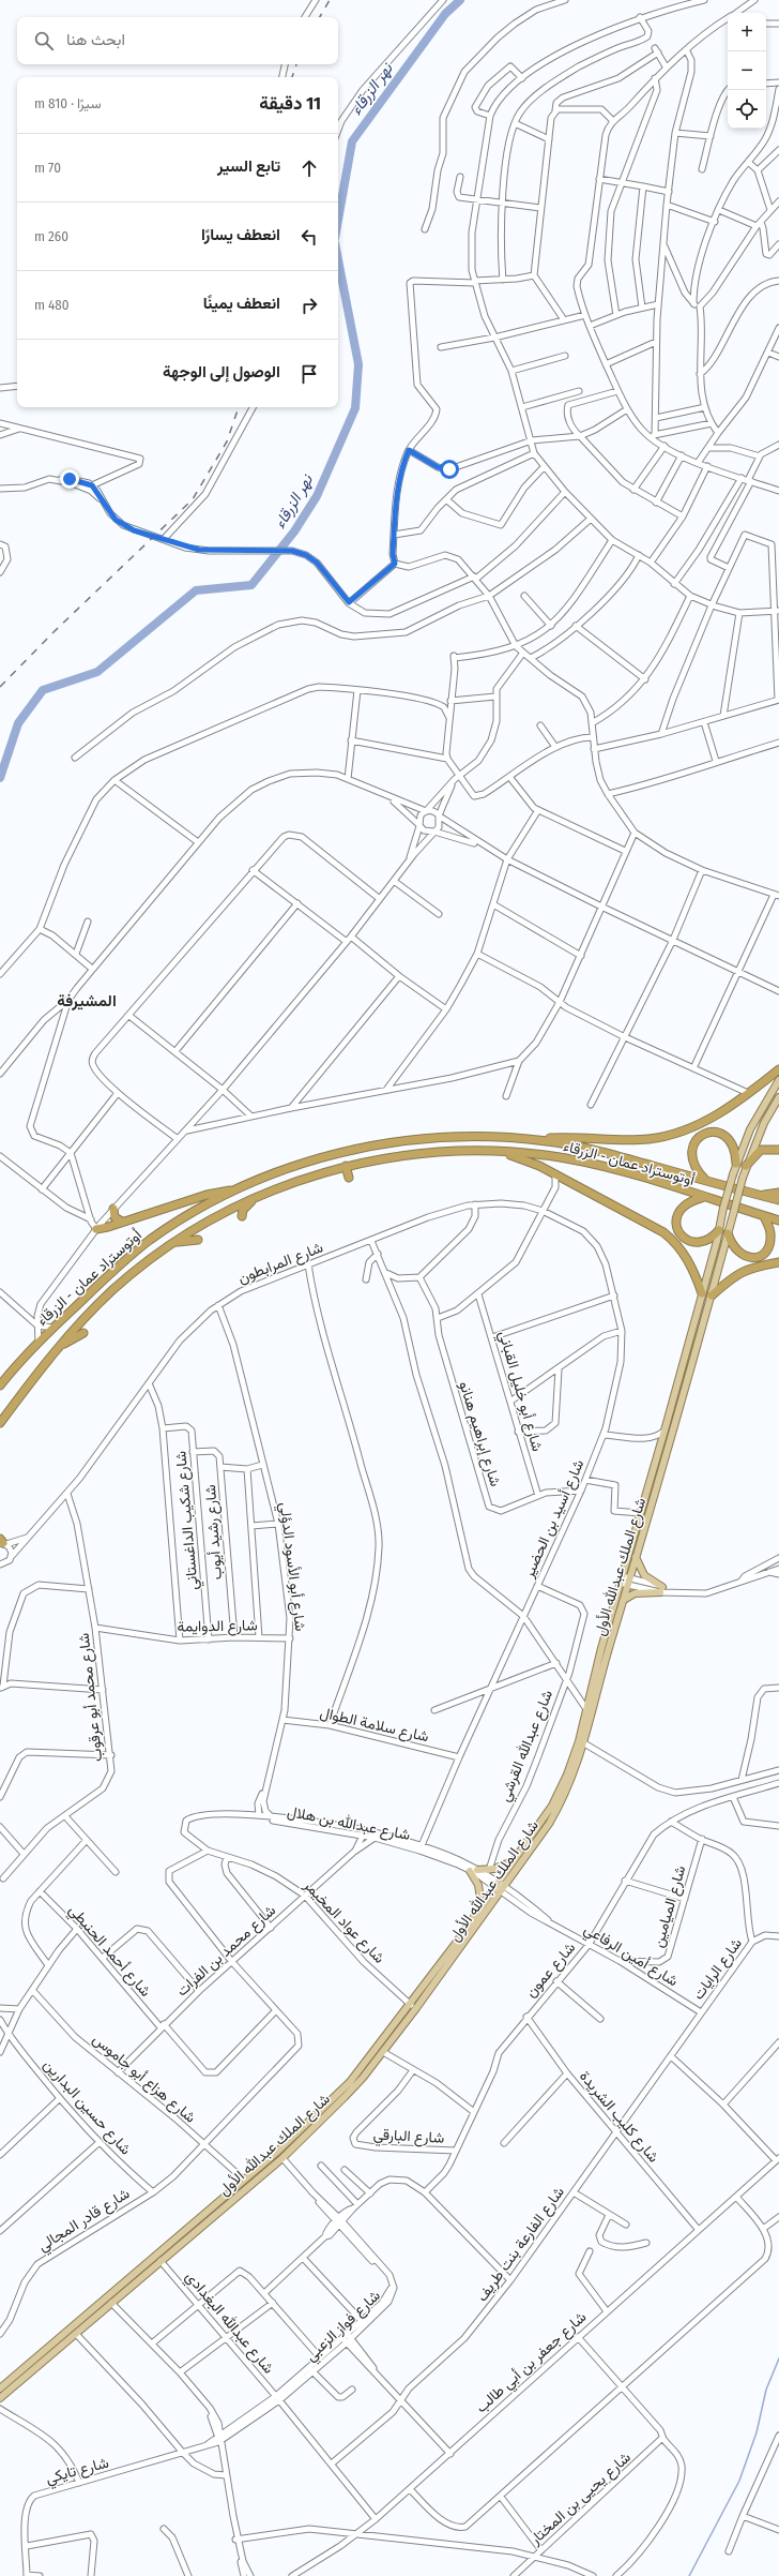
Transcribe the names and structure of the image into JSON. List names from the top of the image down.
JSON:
{
  "streets": {
    "highway": ["أوتوستراد عمان - الزرقاء"],
    "main road": ["شارع الملك عبدالله الأول"],
    "street": [
      "شارع المرابطون",
      "شارع أبو خليل القباني",
      "شارع إبراهيم هنانو",
      "شارع أسيد بن الحضير",
      "شارع شكيب الداغستاني",
      "شارع رشيد أيوب",
      "شارع أبو الأسود الدؤلي",
      "شارع الدوايمة",
      "شارع محمد أبو عرقوب",
      "شارع سلامة الطوال",
      "شارع عبدالله القرشي",
      "شارع عبدالله بن هلال",
      "شارع الميامين",
      "شارع عواد المخيمر",
      "شارع أحمد الحنيطي",
      "شارع محمد بن الفرات",
      "شارع أمين الرفاعي",
      "شارع الرايات",
      "شارع عمون",
      "شارع هزاع أبو جاموس",
      "شارع حسين البدارين",
      "شارع كليب الشريدة",
      "شارع البارقي",
      "شارع قادر المجالي",
      "شارع الفارعة بنت طريف",
      "شارع عبدالله البغدادي",
      "شارع فواز الزعبي",
      "شارع جعفر بن أبي طالب",
      "شارع تايكي",
      "شارع يحيى بن المختار"
    ]
  },
  "crossings": [
    ["شارع المرابطون", "شارع أسيد بن الحضير"],
    ["شارع المرابطون", "شارع شكيب الداغستاني"],
    ["شارع المرابطون", "شارع أبو الأسود الدؤلي"],
    ["شارع المرابطون", "شارع محمد أبو عرقوب"],
    ["شارع أبو خليل القباني", "شارع إبراهيم هنانو"],
    ["شارع إبراهيم هنانو", "شارع أسيد بن الحضير"],
    ["شارع أسيد بن الحضير", "شارع سلامة الطوال"],
    ["شارع أسيد بن الحضير", "شارع عبدالله القرشي"],
    ["شارع أسيد بن الحضير", "شارع عبدالله بن هلال"],
    ["شارع شكيب الداغستاني", "شارع رشيد أيوب"],
    ["شارع شكيب الداغستاني", "شارع الدوايمة"],
    ["شارع رشيد أيوب", "شارع الدوايمة"],
    ["شارع أبو الأسود الدؤلي", "شارع الدوايمة"],
    ["شارع أبو الأسود الدؤلي", "شارع سلامة الطوال"],
    ["شارع الملك عبدالله الأول", "شارع عبدالله بن هلال"],
    ["شارع الملك عبدالله الأول", "شارع عواد المخيمر"],
    ["شارع الملك عبدالله الأول", "شارع أمين الرفاعي"],
    ["شارع الملك عبدالله الأول", "شارع هزاع أبو جاموس"],
    ["شارع الملك عبدالله الأول", "شارع عبدالله البغدادي"],
    ["شارع الملك عبدالله الأول", "شارع فواز الزعبي"],
    ["شارع الدوايمة", "شارع محمد أبو عرقوب"],
    ["شارع عبدالله بن هلال", "شارع عواد المخيمر"],
    ["شارع عبدالله بن هلال", "شارع محمد بن الفرات"],
    ["شارع عبدالله بن هلال", "شارع أمين الرفاعي"],
    ["شارع الميامين", "شارع أمين الرفاعي"],
    ["شارع عواد المخيمر", "شارع محمد بن الفرات"],
    ["شارع عواد المخيمر", "شارع قادر المجالي"],
    ["شارع أحمد الحنيطي", "شارع محمد بن الفرات"],
    ["شارع أحمد الحنيطي", "شارع قادر المجالي"],
    ["شارع محمد بن الفرات", "شارع هزاع أبو جاموس"],
    ["شارع محمد بن الفرات", "شارع قادر المجالي"],
    ["شارع أمين الرفاعي", "شارع الرايات"],
    ["شارع أمين الرفاعي", "شارع عمون"],
    ["شارع أمين الرفاعي", "شارع الفارعة بنت طريف"],
    ["شارع الرايات", "شارع الفارعة بنت طريف"],
    ["شارع عمون", "شارع كليب الشريدة"],
    ["شارع عمون", "شارع البارقي"],
    ["شارع هزاع أبو جاموس", "شارع قادر المجالي"],
    ["شارع حسين البدارين", "شارع قادر المجالي"],
    ["شارع كليب الشريدة", "شارع الفارعة بنت طريف"],
    ["شارع كليب الشريدة", "شارع جعفر بن أبي طالب"],
    ["شارع الفارعة بنت طريف", "شارع عبدالله البغدادي"],
    ["شارع عبدالله البغدادي", "شارع فواز الزعبي"],
    ["شارع عبدالله البغدادي", "شارع جعفر بن أبي طالب"],
    ["شارع فواز الزعبي", "شارع تايكي"]
  ],
  "districts": ["المشيرفة"],
  "water": ["نهر الزرقاء"],
  "page": {
    "map_buttons": ["+", "−"],
    "search": "ابحث هنا",
    "heading": ["11 دقيقة", "سيرًا · 810 m"],
    "list": [
      ["تابع السير", "70 m"],
      ["انعطف يسارًا", "260 m"],
      ["انعطف يمينًا", "480 m"],
      "الوصول إلى الوجهة"
    ]
  }
}
